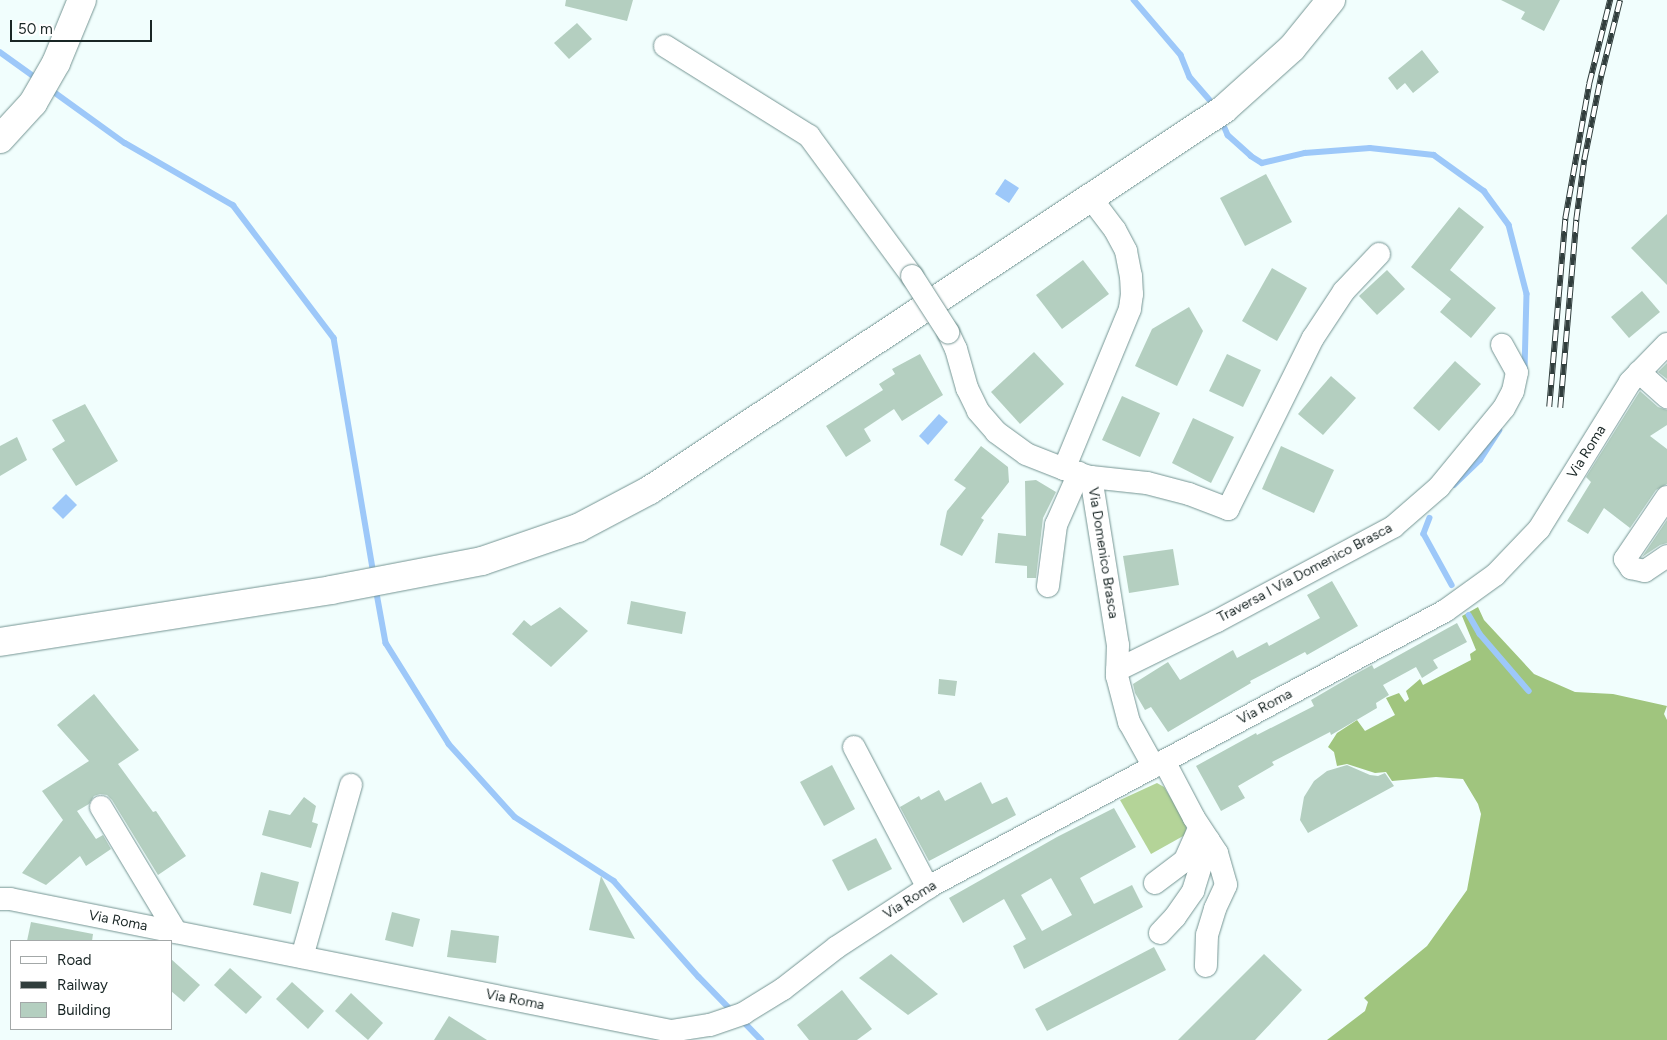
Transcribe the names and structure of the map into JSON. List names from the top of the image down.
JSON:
{
  "streets": {
    "street": ["Via Roma", "Via Domenico Brasca", "Traversa I Via Domenico Brasca"]
  },
  "crossings": [
    ["Via Roma", "Via Domenico Brasca"],
    ["Via Domenico Brasca", "Traversa I Via Domenico Brasca"]
  ],
  "legend": ["Road", "Railway", "Building"],
  "scale_bar": "50 m"
}
